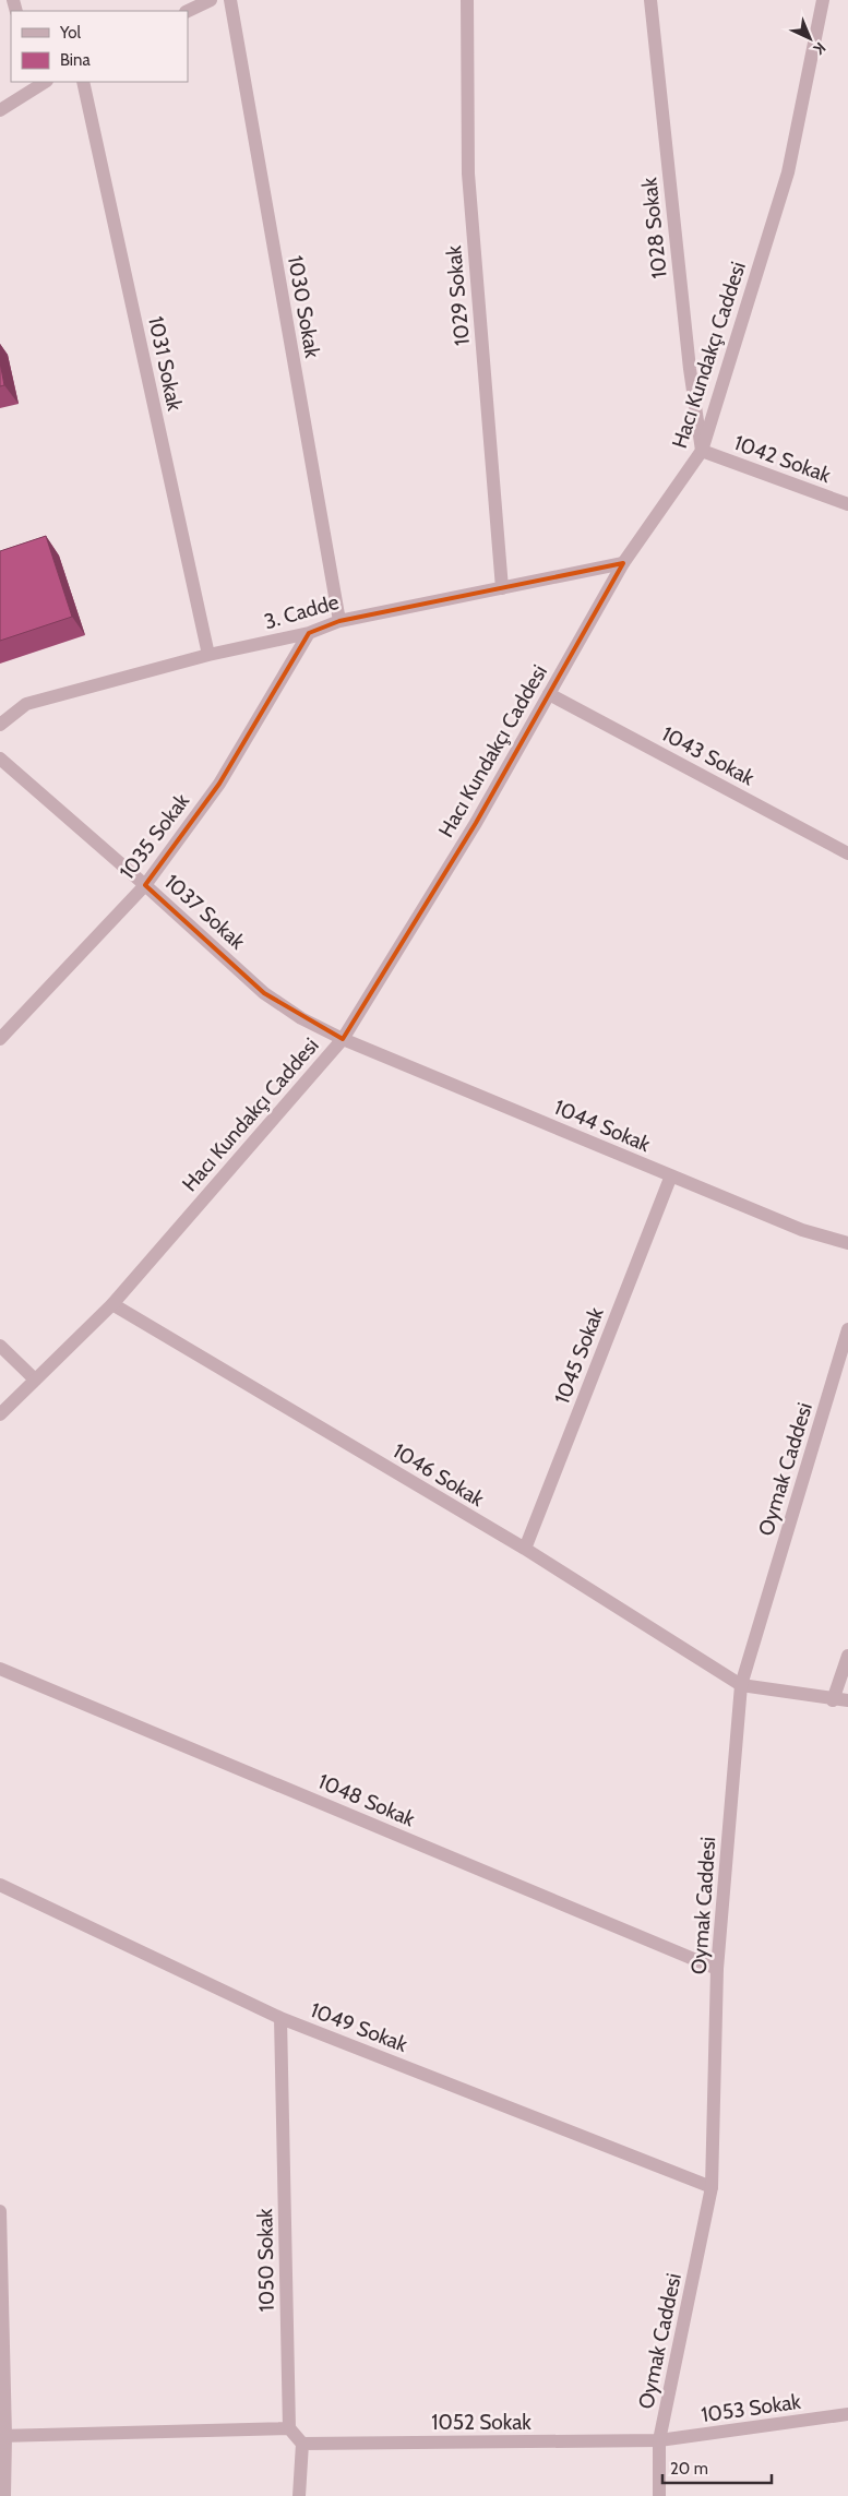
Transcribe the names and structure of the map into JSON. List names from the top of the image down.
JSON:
{
  "streets": {
    "street": [
      "1028 Sokak",
      "1029 Sokak",
      "1030 Sokak",
      "Hacı Kundakçı Caddesi",
      "1031 Sokak",
      "1042 Sokak",
      "3. Cadde",
      "1043 Sokak",
      "1035 Sokak",
      "1037 Sokak",
      "1044 Sokak",
      "1045 Sokak",
      "Oymak Caddesi",
      "1046 Sokak",
      "1048 Sokak",
      "1049 Sokak",
      "1050 Sokak",
      "1053 Sokak",
      "1052 Sokak"
    ]
  },
  "crossings": [
    ["1028 Sokak", "Hacı Kundakçı Caddesi"],
    ["1028 Sokak", "1042 Sokak"],
    ["1029 Sokak", "3. Cadde"],
    ["1030 Sokak", "3. Cadde"],
    ["Hacı Kundakçı Caddesi", "1042 Sokak"],
    ["Hacı Kundakçı Caddesi", "3. Cadde"],
    ["Hacı Kundakçı Caddesi", "1043 Sokak"],
    ["Hacı Kundakçı Caddesi", "1037 Sokak"],
    ["Hacı Kundakçı Caddesi", "1044 Sokak"],
    ["Hacı Kundakçı Caddesi", "1046 Sokak"],
    ["1031 Sokak", "3. Cadde"],
    ["3. Cadde", "1035 Sokak"],
    ["1035 Sokak", "1037 Sokak"],
    ["1037 Sokak", "1044 Sokak"],
    ["1044 Sokak", "1045 Sokak"],
    ["1045 Sokak", "1046 Sokak"],
    ["Oymak Caddesi", "1046 Sokak"],
    ["Oymak Caddesi", "1048 Sokak"],
    ["Oymak Caddesi", "1049 Sokak"],
    ["Oymak Caddesi", "1053 Sokak"],
    ["Oymak Caddesi", "1052 Sokak"],
    ["1049 Sokak", "1050 Sokak"],
    ["1053 Sokak", "1052 Sokak"]
  ],
  "legend": ["Yol", "Bina"],
  "scale_bar": "20 m",
  "north": "bottom right"
}
